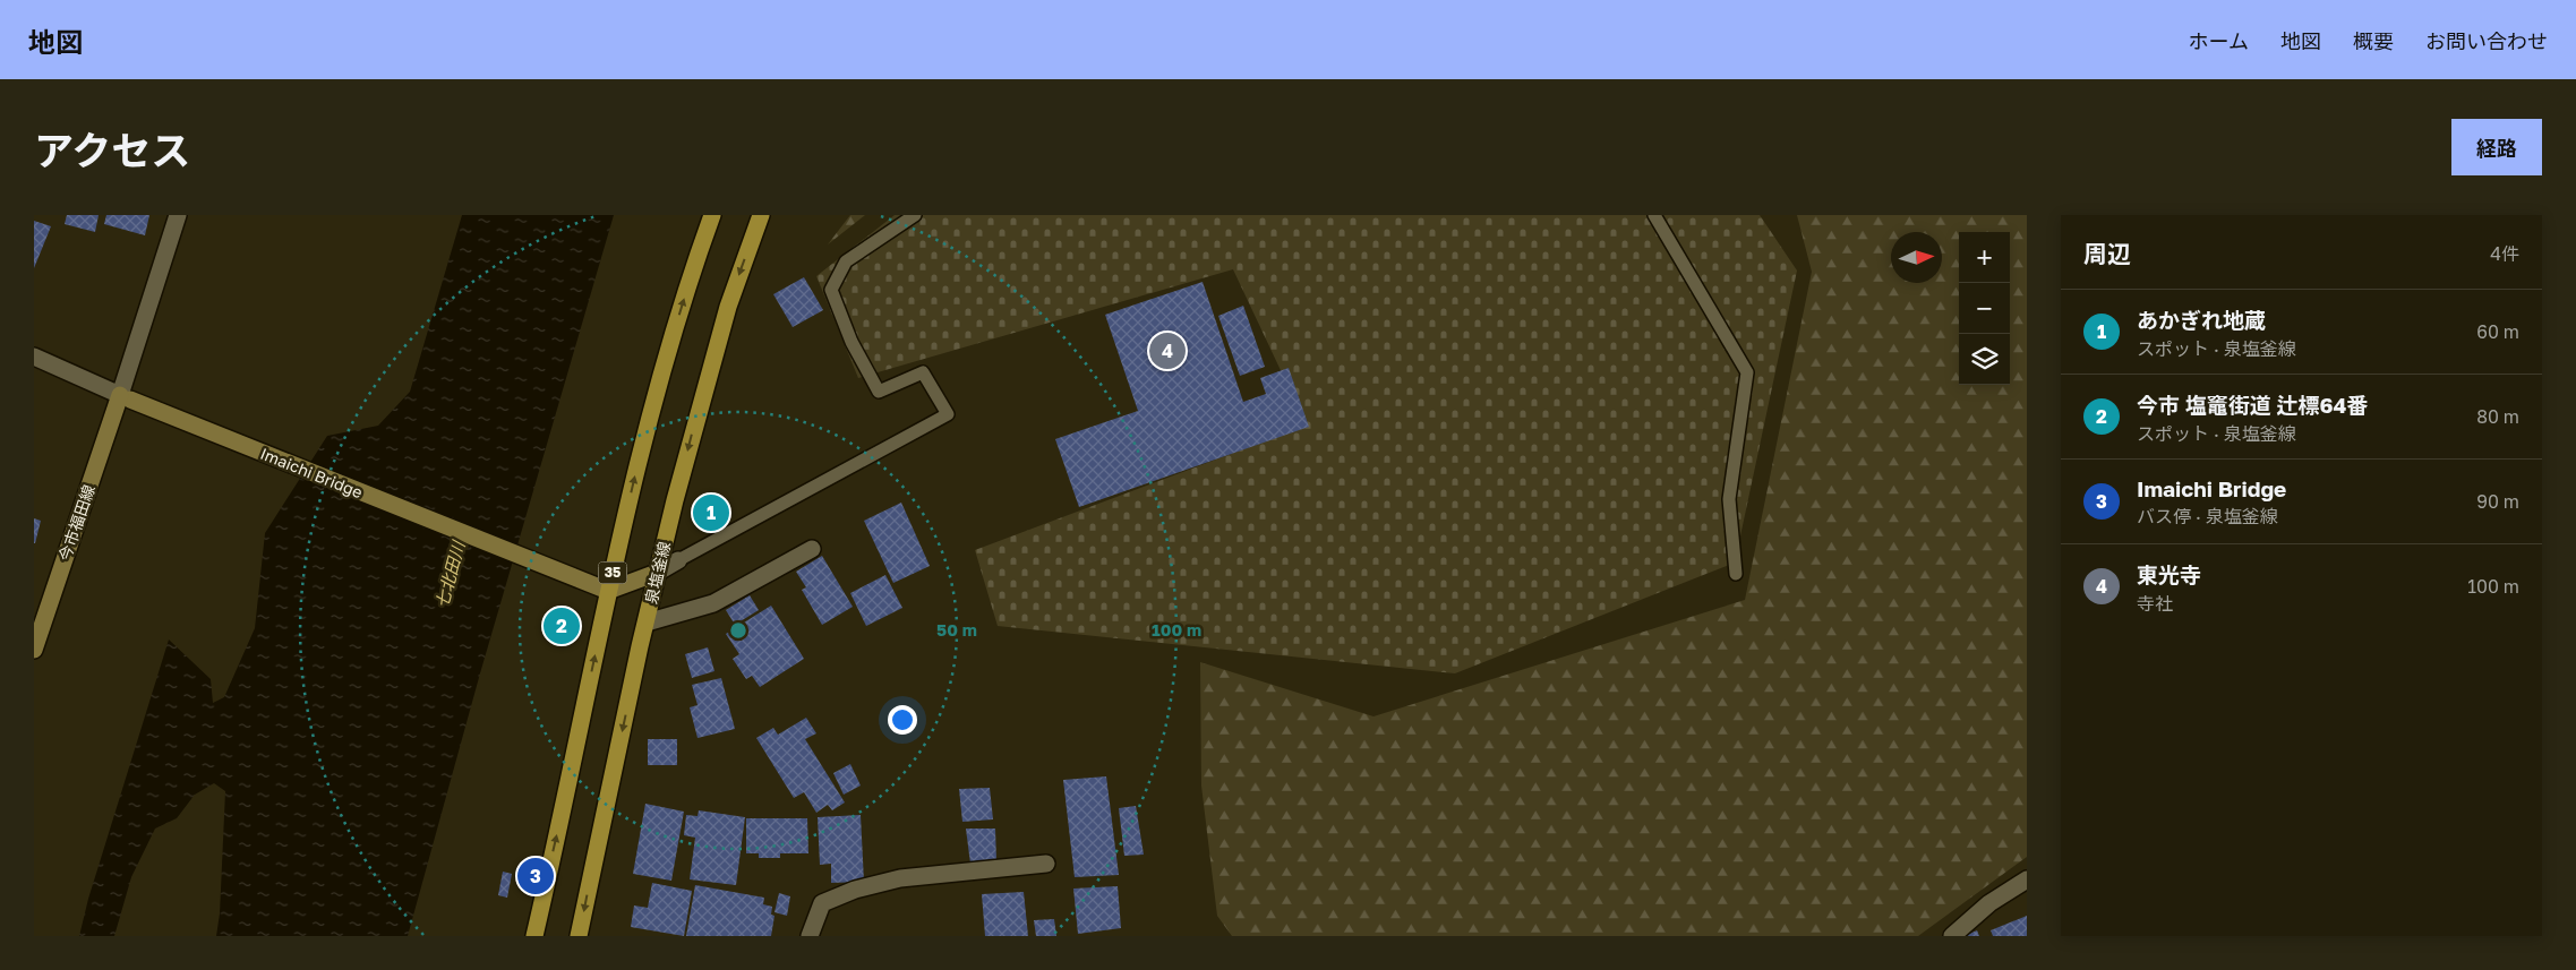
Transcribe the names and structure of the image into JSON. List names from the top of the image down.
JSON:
{
  "streets": {
    "main road": [
      "Imaichi Bridge",
      "今市福田線",
      "35",
      "泉塩釜線"
    ]
  },
  "crossings": [
    ["Imaichi Bridge", "今市福田線"],
    ["Imaichi Bridge", "35"]
  ],
  "water": ["七北田川"],
  "north": "right",
  "page": {
    "header": "地図",
    "nav": [
      "ホーム",
      "地図",
      "概要",
      "お問い合わせ"
    ],
    "title": "アクセス",
    "buttons": "経路",
    "heading": ["周辺", "4件"],
    "map_buttons": ["+", "−"],
    "list": [
      {
        "mark": "1",
        "name": "あかぎれ地蔵",
        "note": "スポット · 泉塩釜線",
        "value": "60 m"
      },
      {
        "mark": "2",
        "name": "今市 塩竈街道 辻標64番",
        "note": "スポット · 泉塩釜線",
        "value": "80 m"
      },
      {
        "mark": "3",
        "name": "Imaichi Bridge",
        "note": "バス停 · 泉塩釜線",
        "value": "90 m"
      },
      {
        "mark": "4",
        "name": "東光寺",
        "note": "寺社",
        "value": "100 m"
      }
    ],
    "pins": [
      "4",
      "1",
      "2",
      "3"
    ]
  },
  "rings": ["50 m", "100 m"]
}
